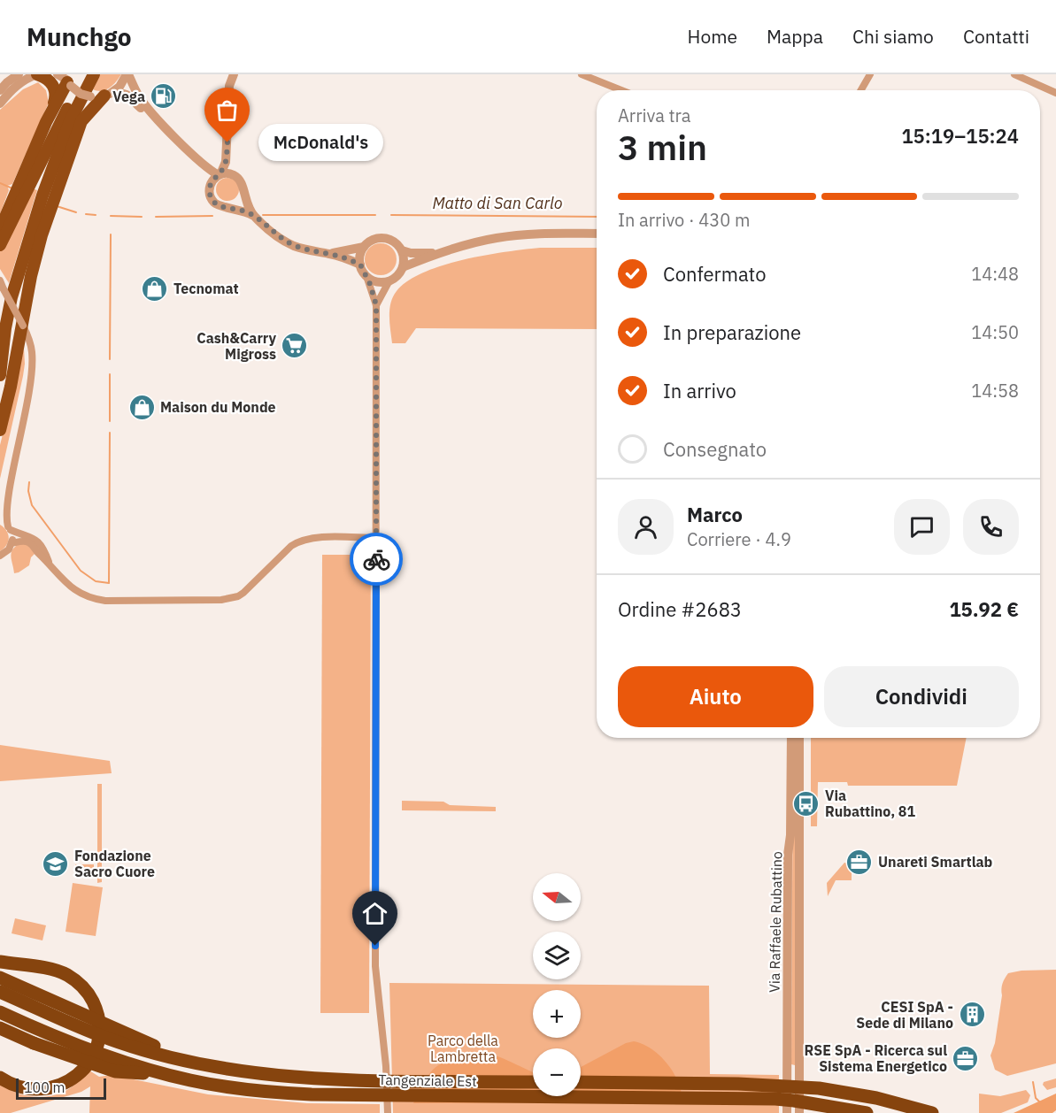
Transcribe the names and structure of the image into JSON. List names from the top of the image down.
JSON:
{
  "streets": {
    "highway": ["Tangenziale Est"],
    "street": ["Via Raffaele Rubattino"]
  },
  "water": ["Matto di San Carlo"],
  "parks": ["Parco della Lambretta"],
  "places": {
    "fuel station": ["Vega"],
    "other": ["McDonald's"],
    "shop": ["Tecnomat", "Maison du Monde"],
    "supermarket": ["Cash&Carry Migross"],
    "bus stop": ["Via Rubattino, 81"],
    "office": ["Unareti Smartlab", "RSE SpA - Ricerca sul Sistema Energetico"],
    "school or university": ["Fondazione Sacro Cuore"],
    "building": ["CESI SpA - Sede di Milano"]
  },
  "scale_bar": "100 m",
  "north": "left",
  "page": {
    "header": "Munchgo",
    "nav": [
      "Home",
      "Mappa",
      "Chi siamo",
      "Contatti"
    ],
    "heading": ["3 min", "Arriva tra", "15:19–15:24"],
    "panel": [
      "Marco",
      "Corriere · 4.9",
      "Ordine #2683",
      "15.92 €"
    ],
    "bubble": "McDonald's",
    "bar": "In arrivo · 430 m",
    "list": [
      ["Confermato", "14:48"],
      ["In preparazione", "14:50"],
      ["In arrivo", "14:58"],
      "Consegnato"
    ],
    "buttons": ["Aiuto", "Condividi"],
    "map_buttons": ["+", "−"],
    "scale": "100 m"
  }
}
